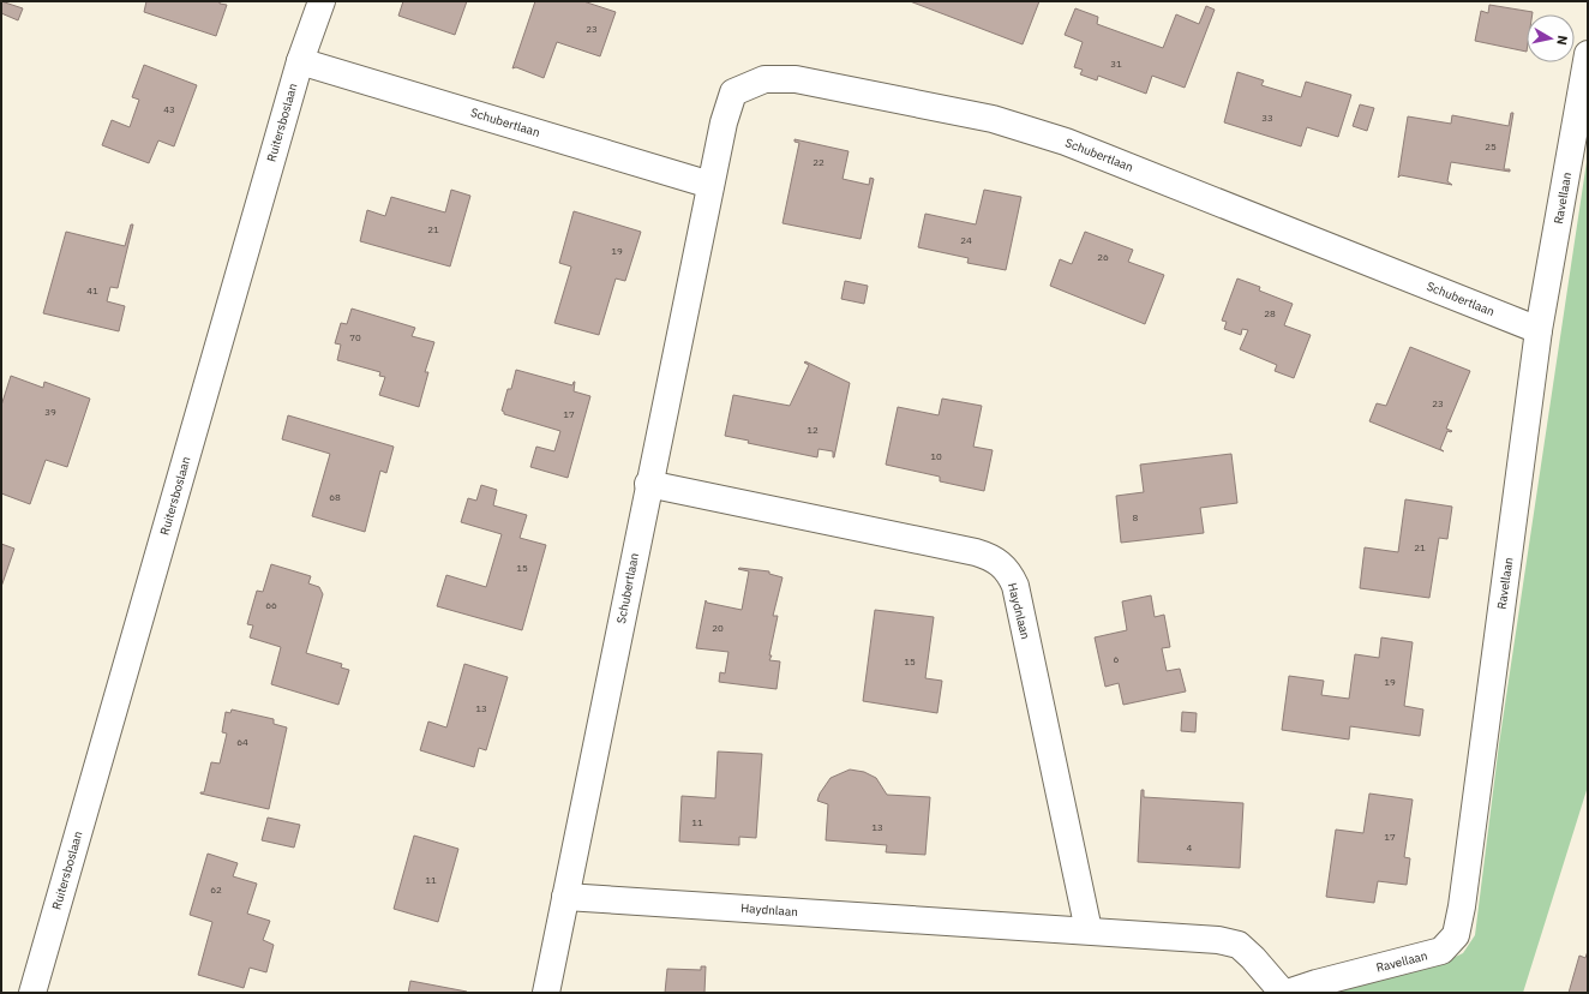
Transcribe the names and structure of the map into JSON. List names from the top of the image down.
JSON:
{
  "streets": {
    "street": [
      "Ruitersboslaan",
      "Schubertlaan",
      "Ravellaan",
      "Haydnlaan"
    ]
  },
  "crossings": [
    ["Ruitersboslaan", "Schubertlaan"],
    ["Schubertlaan", "Ravellaan"],
    ["Schubertlaan", "Haydnlaan"]
  ],
  "house_numbers": [
    "23",
    "31",
    "43",
    "33",
    "25",
    "22",
    "21",
    "24",
    "19",
    "26",
    "41",
    "28",
    "70",
    "23",
    "39",
    "17",
    "12",
    "10",
    "68",
    "8",
    "21",
    "15",
    "66",
    "20",
    "6",
    "15",
    "19",
    "13",
    "64",
    "11",
    "13",
    "17",
    "4",
    "11",
    "62"
  ],
  "north": "right"
}
